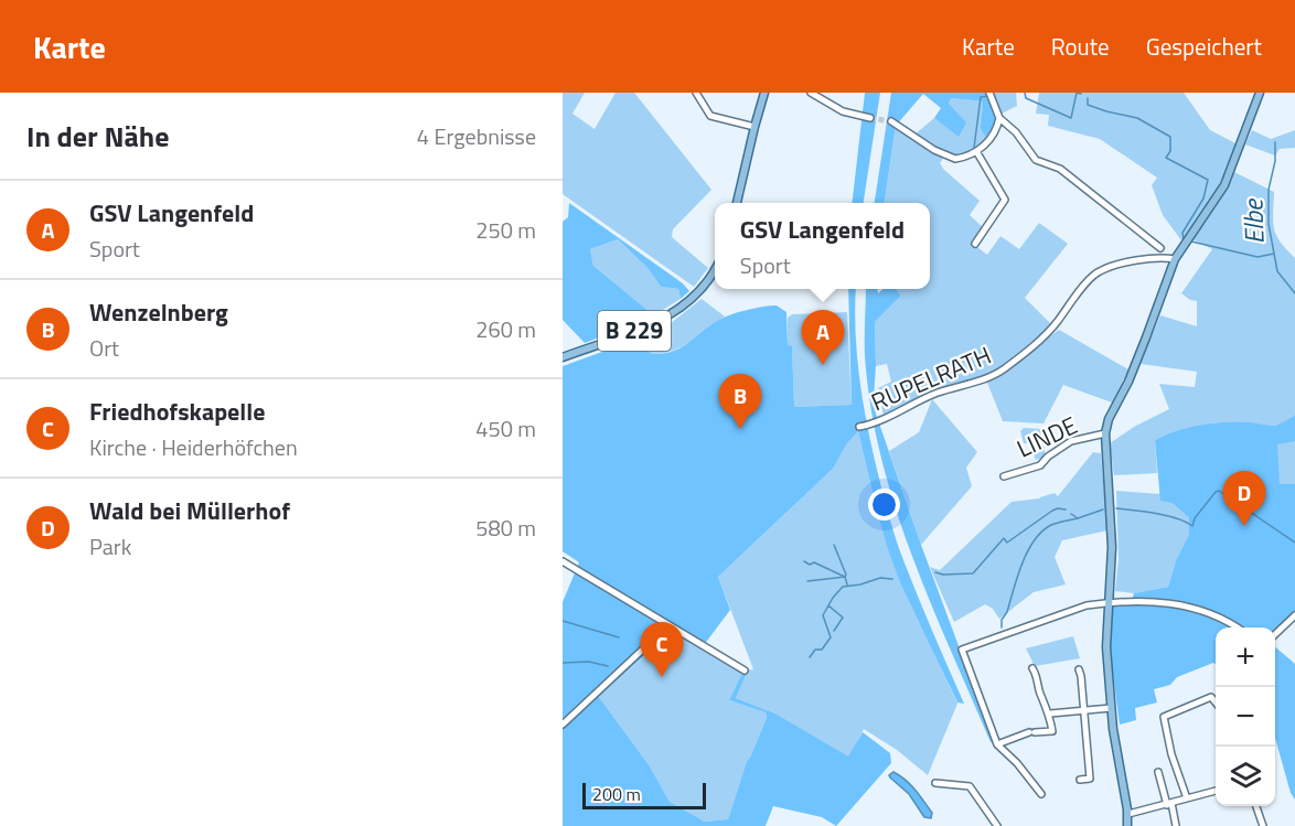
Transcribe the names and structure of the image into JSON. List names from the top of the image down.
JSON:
{
  "streets": {
    "main road": ["B 229"],
    "street": ["RUPELRATH", "LINDE"]
  },
  "water": ["Elbe"],
  "scale_bar": "200 m",
  "page": {
    "header": "Karte",
    "nav": ["Karte", "Route", "Gespeichert"],
    "heading": ["In der Nähe", "4 Ergebnisse"],
    "list": [
      {
        "mark": "A",
        "name": "GSV Langenfeld",
        "note": "Sport",
        "value": "250 m"
      },
      {
        "mark": "B",
        "name": "Wenzelnberg",
        "note": "Ort",
        "value": "260 m"
      },
      {
        "mark": "C",
        "name": "Friedhofskapelle",
        "note": "Kirche · Heiderhöfchen",
        "value": "450 m"
      },
      {
        "mark": "D",
        "name": "Wald bei Müllerhof",
        "note": "Park",
        "value": "580 m"
      }
    ],
    "popup": ["GSV Langenfeld", "Sport"],
    "pins": [
      "A",
      "B",
      "D",
      "C"
    ],
    "map_buttons": ["+", "−"],
    "scale": "200 m"
  }
}
